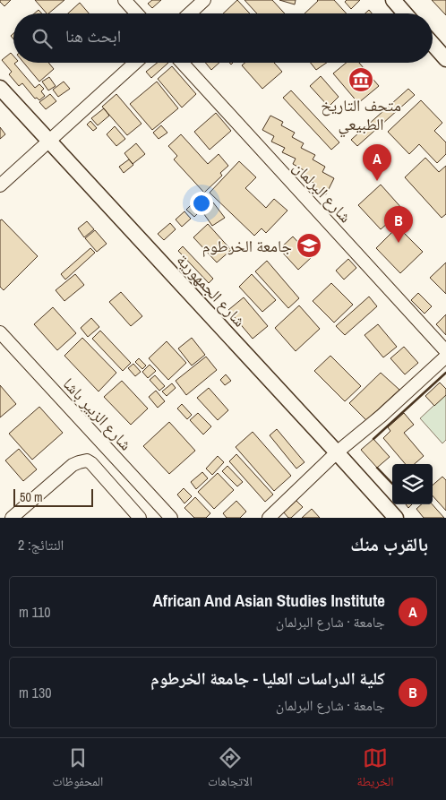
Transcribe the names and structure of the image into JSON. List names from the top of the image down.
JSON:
{
  "streets": {
    "main road": ["شارع الجمهورية"],
    "street": ["شارع البرلمان", "شارع الزبير باشا"]
  },
  "places": {
    "museum": ["متحف التاريخ الطبيعي"],
    "school or university": ["جامعة الخرطوم"]
  },
  "scale_bar": "50 m",
  "page": {
    "search": "ابحث هنا",
    "pins": ["A", "B"],
    "scale": "50 m",
    "heading": ["بالقرب منك", "النتائج: 2"],
    "list": [
      {
        "mark": "A",
        "name": "African And Asian Studies Institute",
        "note": "جامعة · شارع البرلمان",
        "value": "110 m"
      },
      {
        "mark": "B",
        "name": "كلية الدراسات العليا - جامعة الخرطوم",
        "note": "جامعة · شارع البرلمان",
        "value": "130 m"
      }
    ],
    "nav": ["الخريطة", "الاتجاهات", "المحفوظات"]
  }
}
